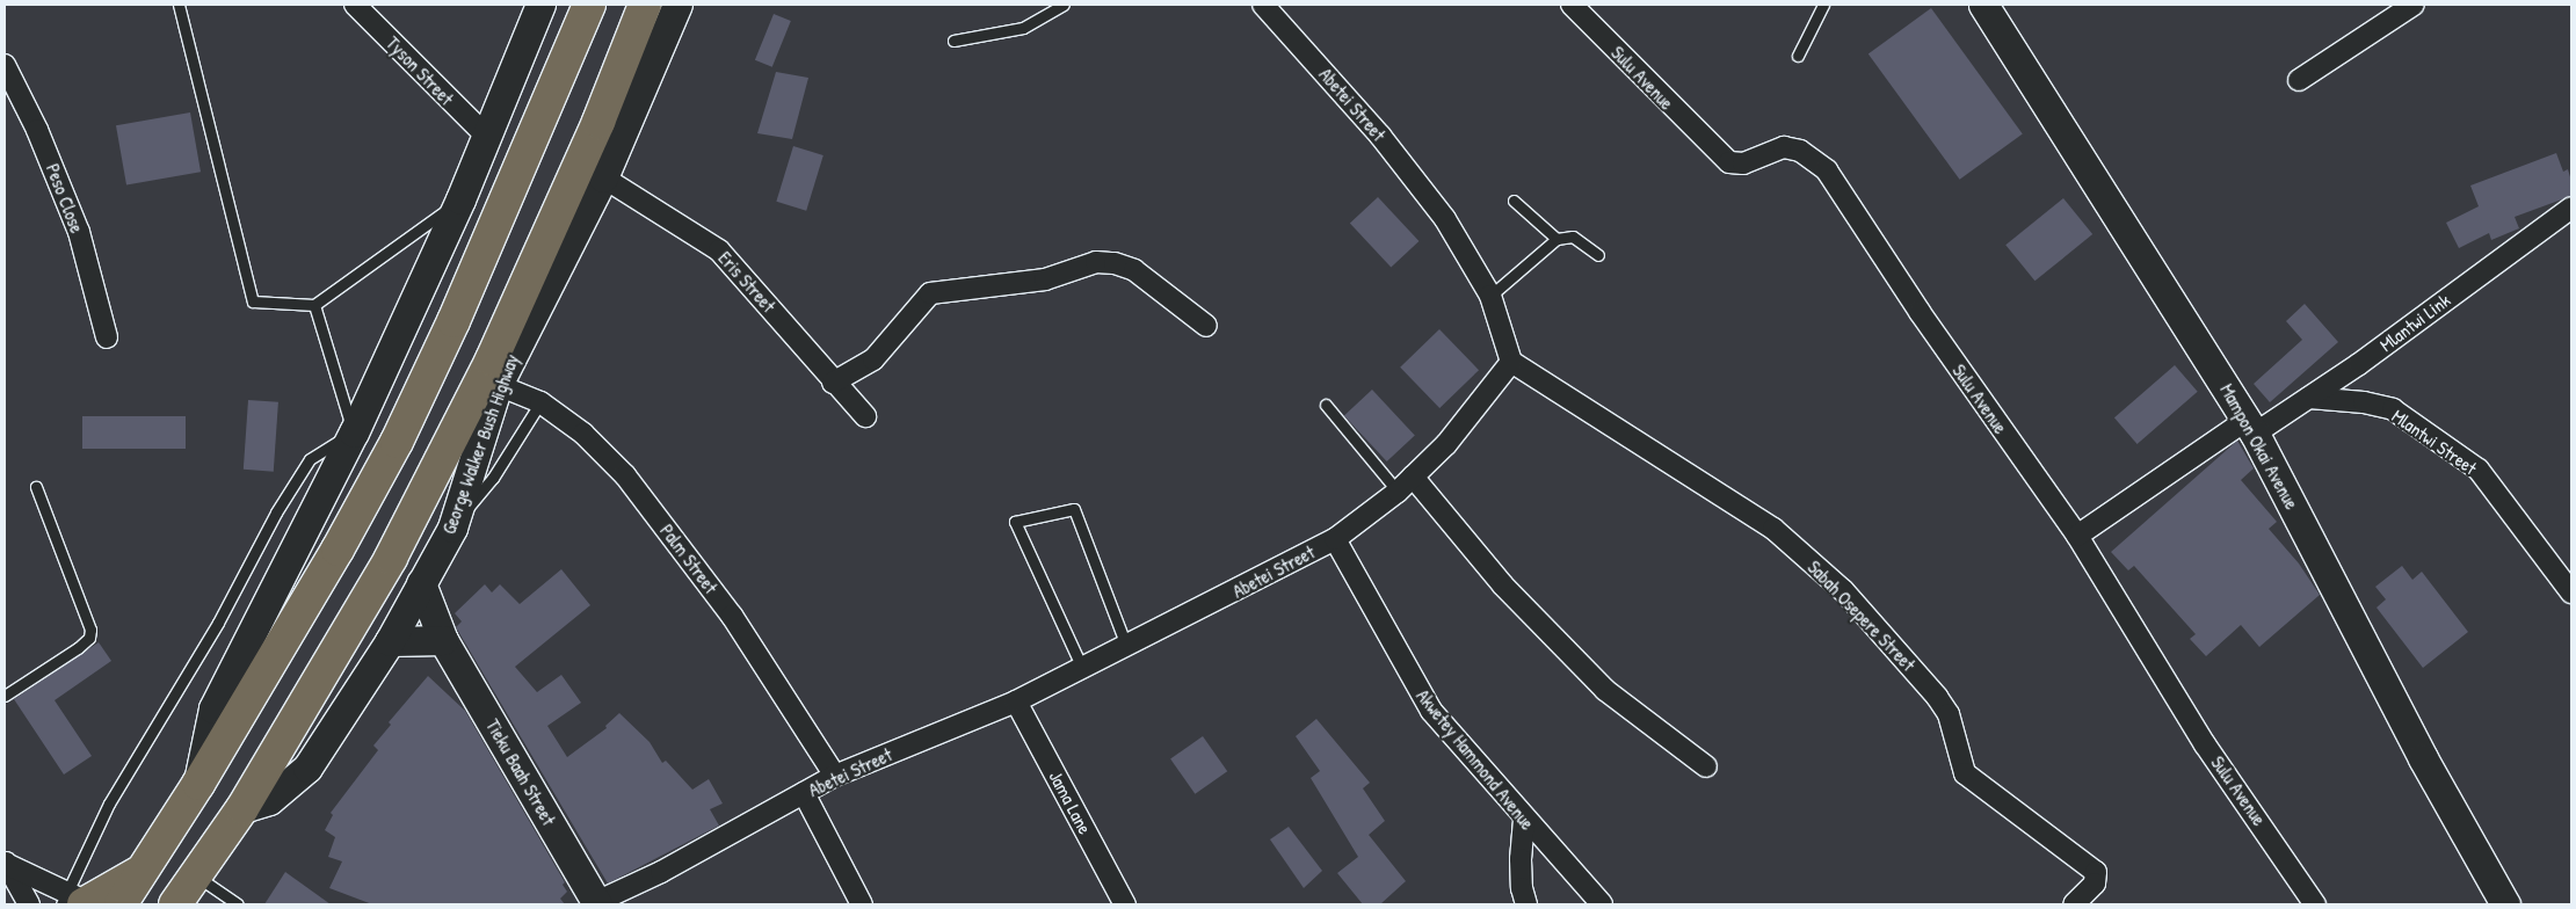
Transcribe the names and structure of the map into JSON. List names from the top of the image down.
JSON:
{
  "streets": {
    "highway": ["George Walker Bush Highway"],
    "street": [
      "Tyson Street",
      "Sulu Avenue",
      "Abetei Street",
      "Peso Close",
      "Eris Street",
      "Mlantwi Link",
      "Mlantwi Street",
      "Mampon Okai Avenue",
      "Palm Street",
      "Sabah Osepere Street",
      "Akwetey Hammond Avenue",
      "Tieku Baah Street",
      "Jama Lane"
    ]
  },
  "crossings": [
    ["Sulu Avenue", "Mlantwi Link"],
    ["Abetei Street", "Palm Street"],
    ["Abetei Street", "Sabah Osepere Street"],
    ["Abetei Street", "Akwetey Hammond Avenue"],
    ["Abetei Street", "Tieku Baah Street"],
    ["Abetei Street", "Jama Lane"],
    ["Eris Street", "George Walker Bush Highway"],
    ["Mlantwi Link", "Mlantwi Street"],
    ["Mlantwi Link", "Mampon Okai Avenue"],
    ["George Walker Bush Highway", "Palm Street"],
    ["George Walker Bush Highway", "Tieku Baah Street"]
  ]
}
